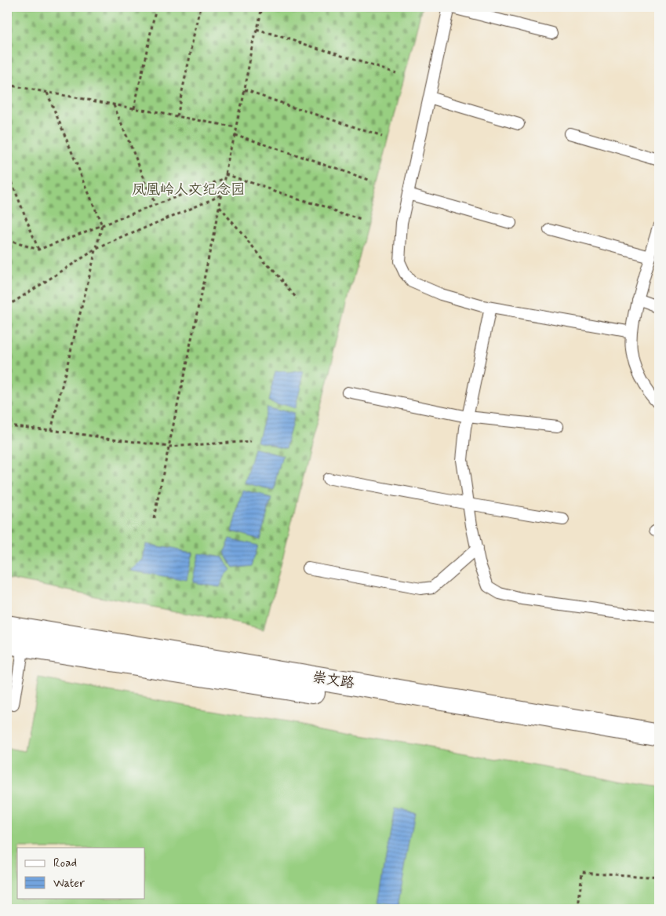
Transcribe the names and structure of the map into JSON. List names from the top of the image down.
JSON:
{
  "streets": {
    "street": ["崇文路"]
  },
  "parks": ["凤凰岭人文纪念园"],
  "legend": ["Road", "Water"]
}
